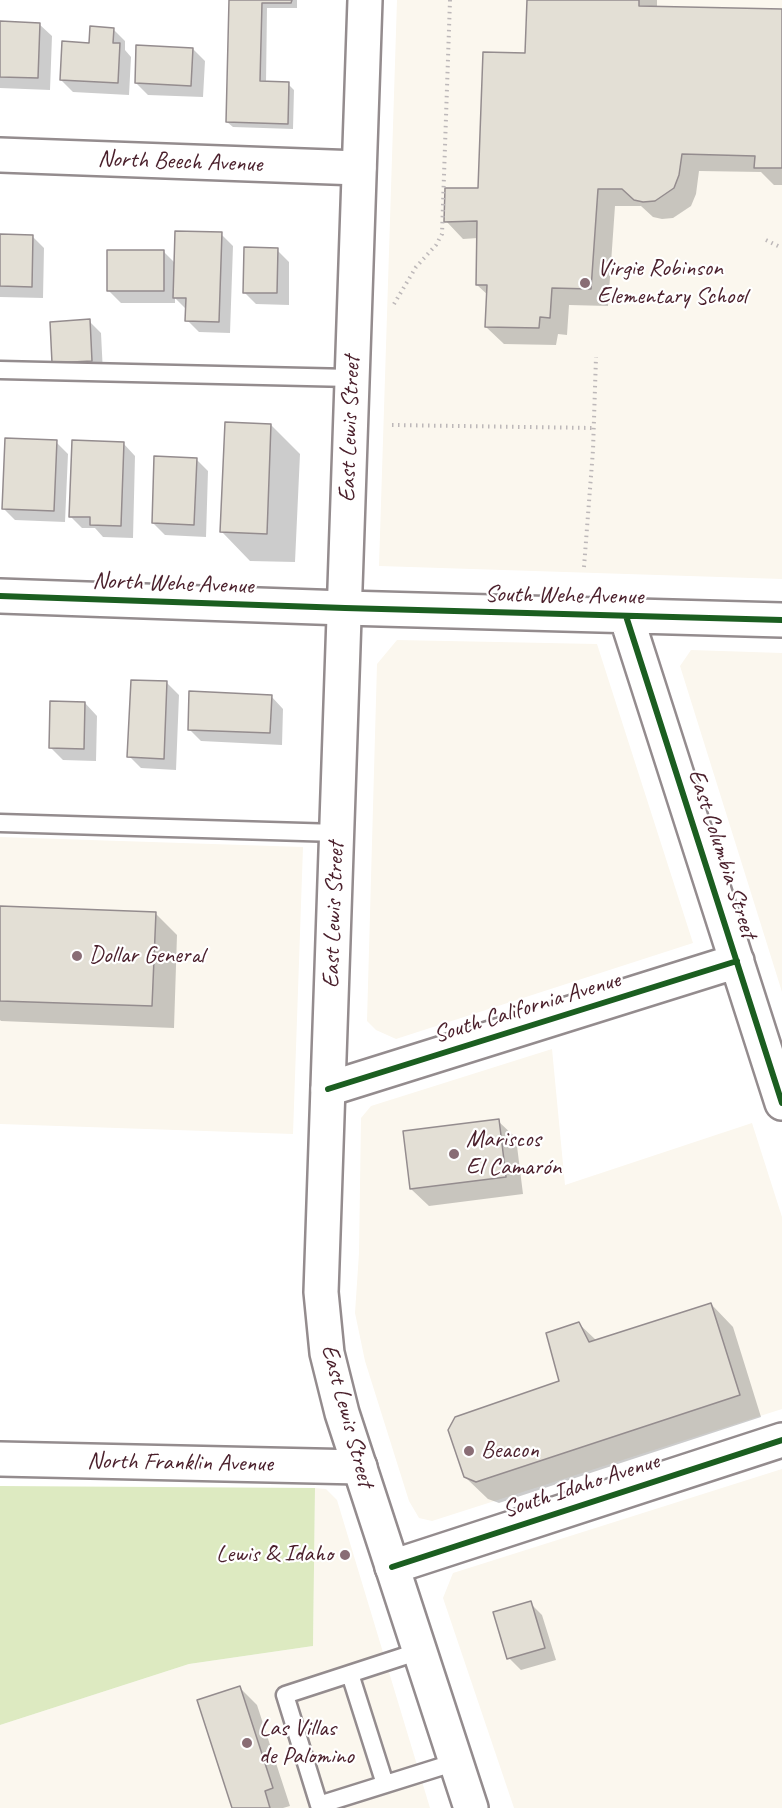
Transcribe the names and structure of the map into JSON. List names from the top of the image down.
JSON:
{
  "streets": {
    "street": [
      "North Beech Avenue",
      "East Lewis Street",
      "North Wehe Avenue",
      "South Wehe Avenue",
      "East Columbia Street",
      "South California Avenue",
      "North Franklin Avenue",
      "South Idaho Avenue"
    ]
  },
  "crossings": [
    ["North Beech Avenue", "East Lewis Street"],
    ["East Lewis Street", "North Wehe Avenue"],
    ["East Lewis Street", "South Wehe Avenue"],
    ["East Lewis Street", "South California Avenue"],
    ["East Lewis Street", "North Franklin Avenue"],
    ["East Lewis Street", "South Idaho Avenue"],
    ["North Wehe Avenue", "South Wehe Avenue"],
    ["South Wehe Avenue", "East Columbia Street"],
    ["East Columbia Street", "South California Avenue"]
  ],
  "places": [
    "Virgie Robinson Elementary School",
    "Dollar General",
    "Mariscos El Camarón",
    "Beacon",
    "Lewis & Idaho",
    "Las Villas de Palomino"
  ]
}
